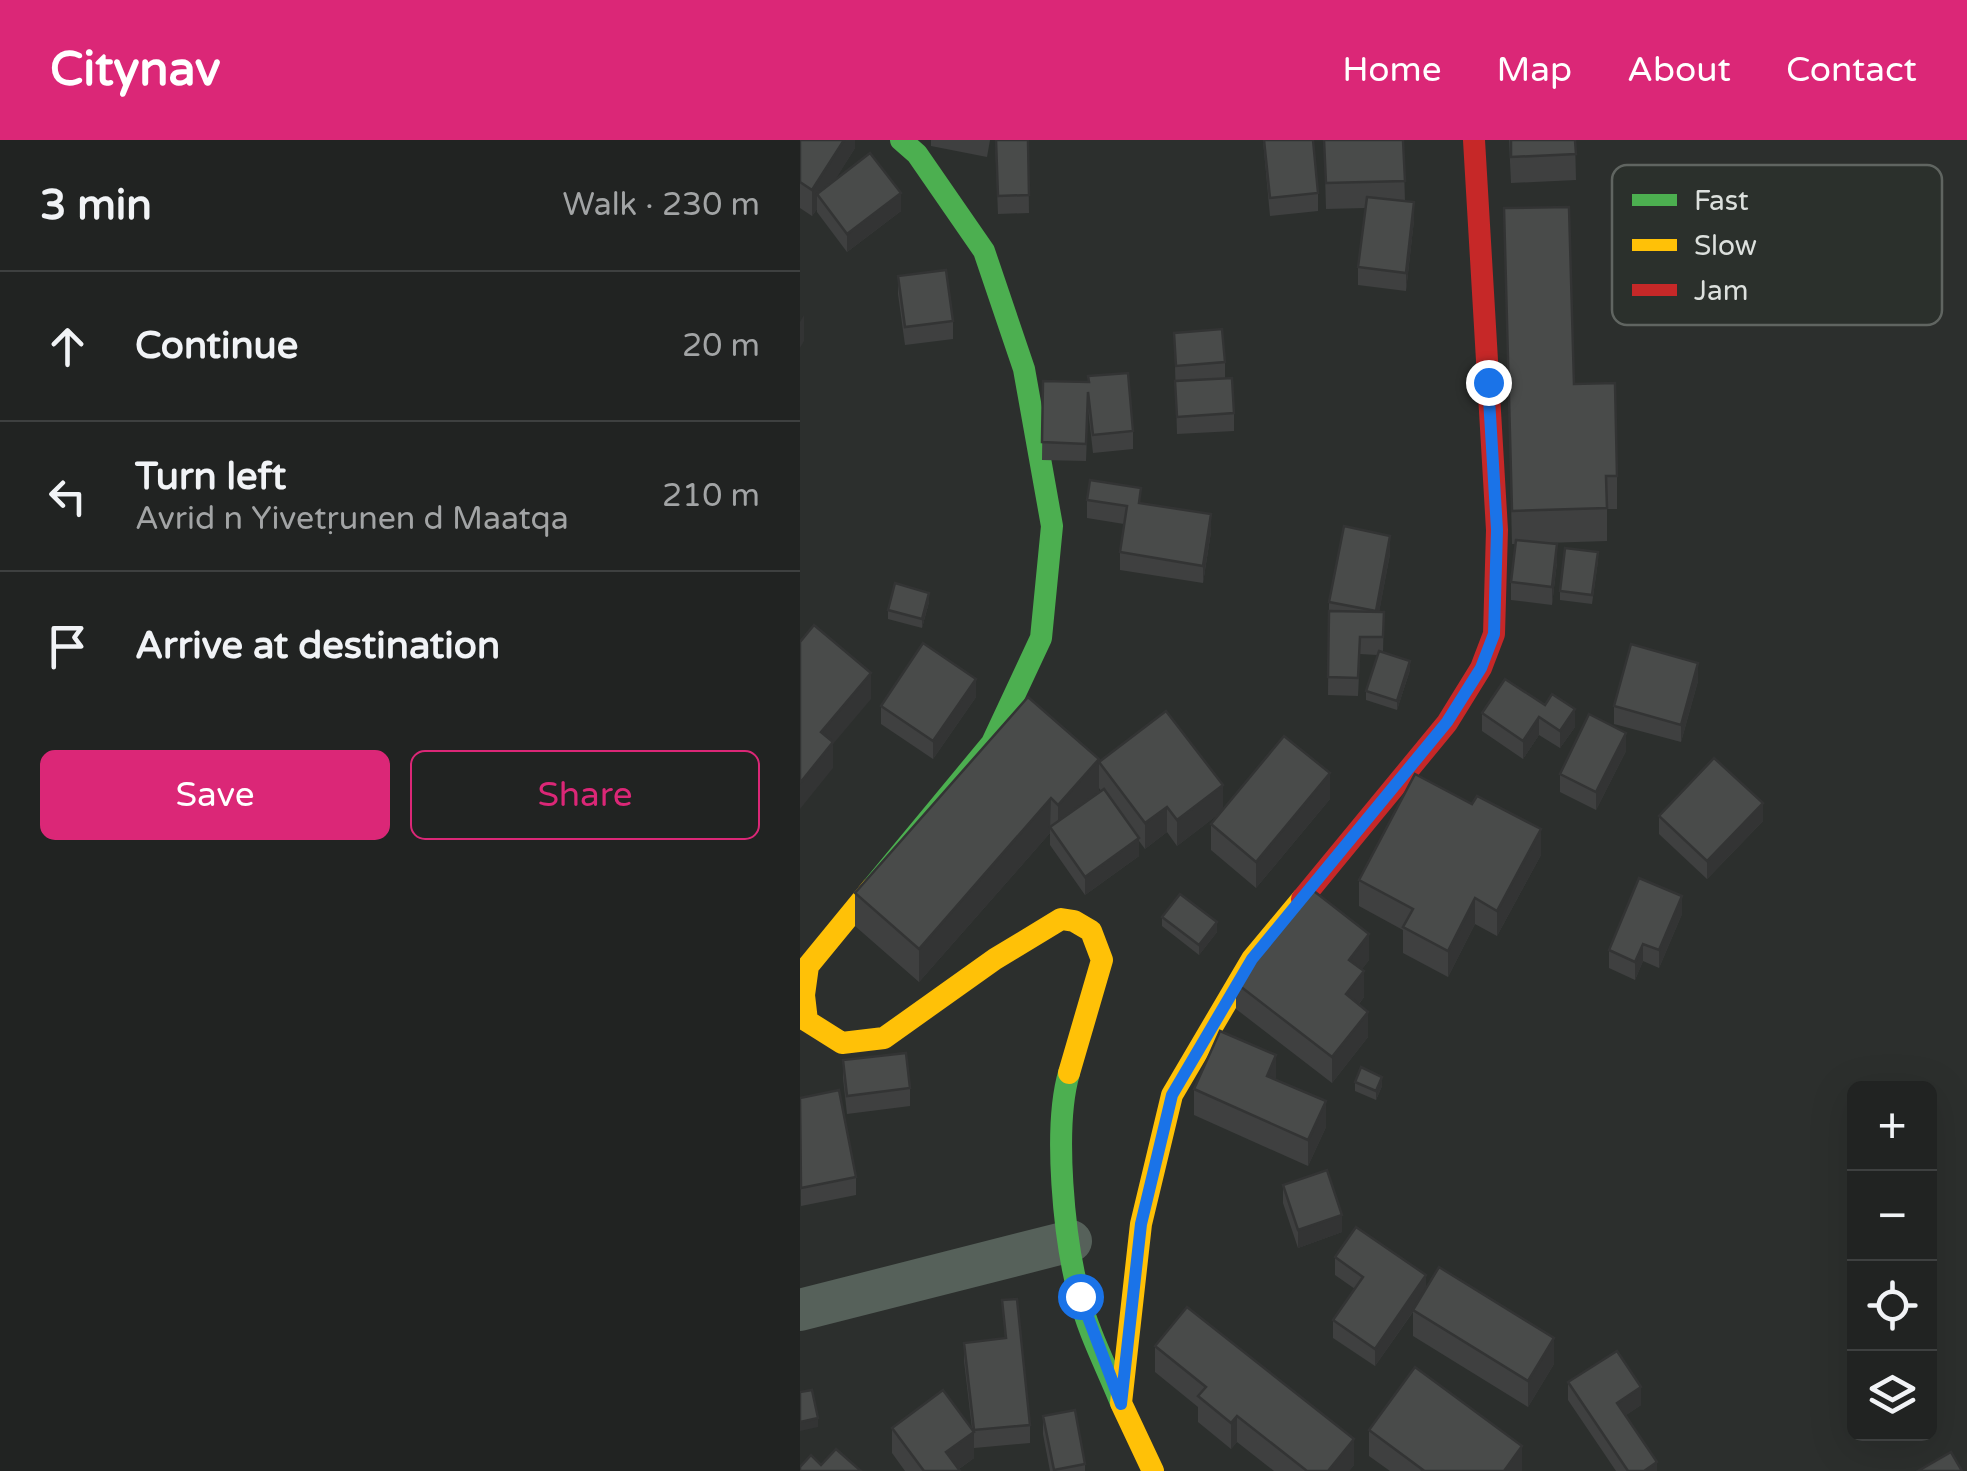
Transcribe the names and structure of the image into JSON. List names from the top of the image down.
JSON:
{
  "legend": ["Fast", "Slow", "Jam"],
  "page": {
    "header": "Citynav",
    "nav": [
      "Home",
      "Map",
      "About",
      "Contact"
    ],
    "heading": ["3 min", "Walk · 230 m"],
    "list": [
      ["Continue", "20 m"],
      ["Turn left", "Avrid n Yivetṛunen d Maatqa", "210 m"],
      "Arrive at destination"
    ],
    "buttons": ["Save", "Share"],
    "map_buttons": ["+", "−"]
  }
}
